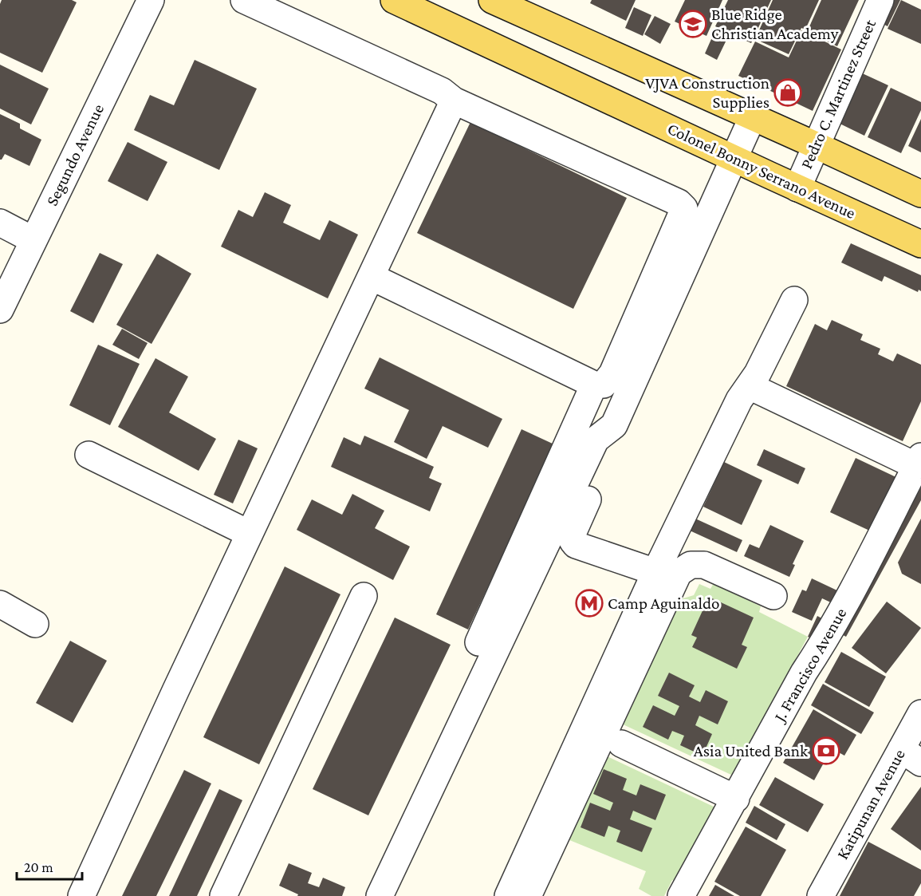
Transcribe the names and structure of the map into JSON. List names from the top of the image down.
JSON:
{
  "streets": {
    "main road": ["Colonel Bonny Serrano Avenue"],
    "street": [
      "Pedro C. Martinez Street",
      "Segundo Avenue",
      "J. Francisco Avenue",
      "Katipunan Avenue"
    ]
  },
  "crossings": [
    ["Pedro C. Martinez Street", "Colonel Bonny Serrano Avenue"]
  ],
  "places": {
    "school or university": ["Blue Ridge Christian Academy"],
    "shop": ["VJVA Construction Supplies"],
    "metro station": ["Camp Aguinaldo"],
    "bank": ["Asia United Bank"]
  },
  "scale_bar": "20 m"
}
